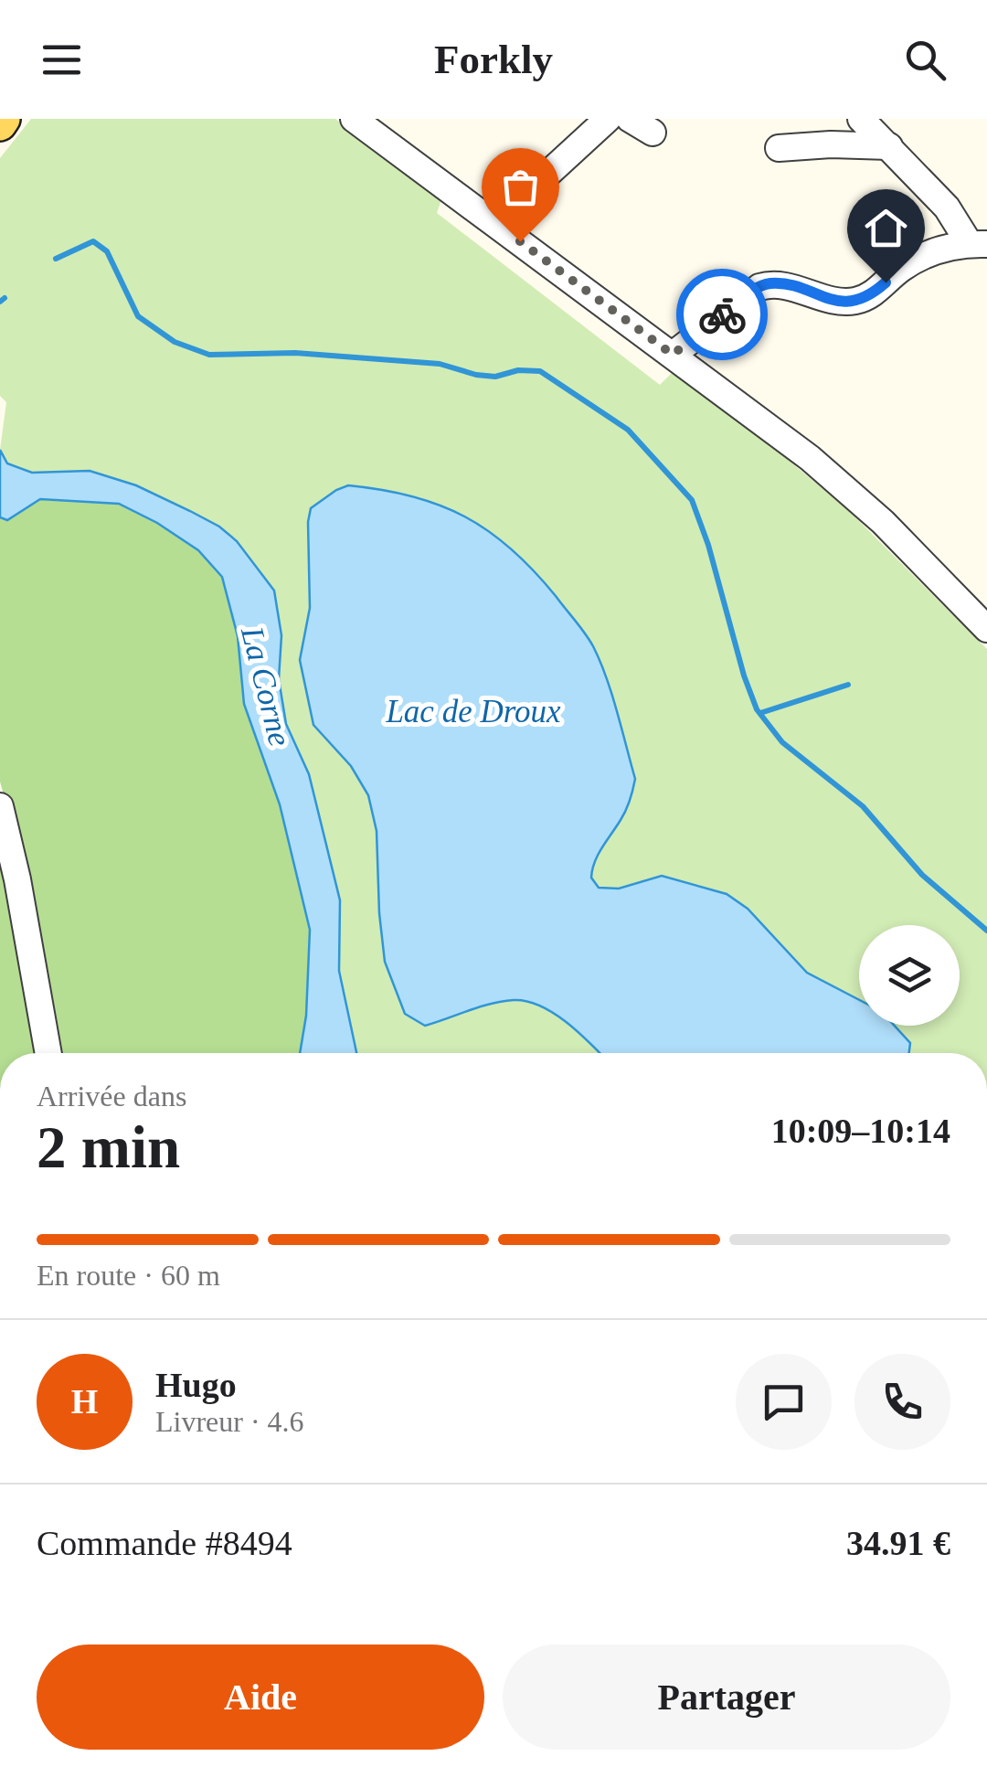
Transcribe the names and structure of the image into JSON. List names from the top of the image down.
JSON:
{
  "water": ["La Corne", "Lac de Droux"],
  "page": {
    "header": "Forkly",
    "heading": ["2 min", "Arrivée dans", "10:09–10:14"],
    "panel": [
      "Hugo",
      "Livreur · 4.6",
      "Commande #8494",
      "34.91 €"
    ],
    "bar": "En route · 60 m",
    "round": "H",
    "buttons": ["Aide", "Partager"]
  }
}
